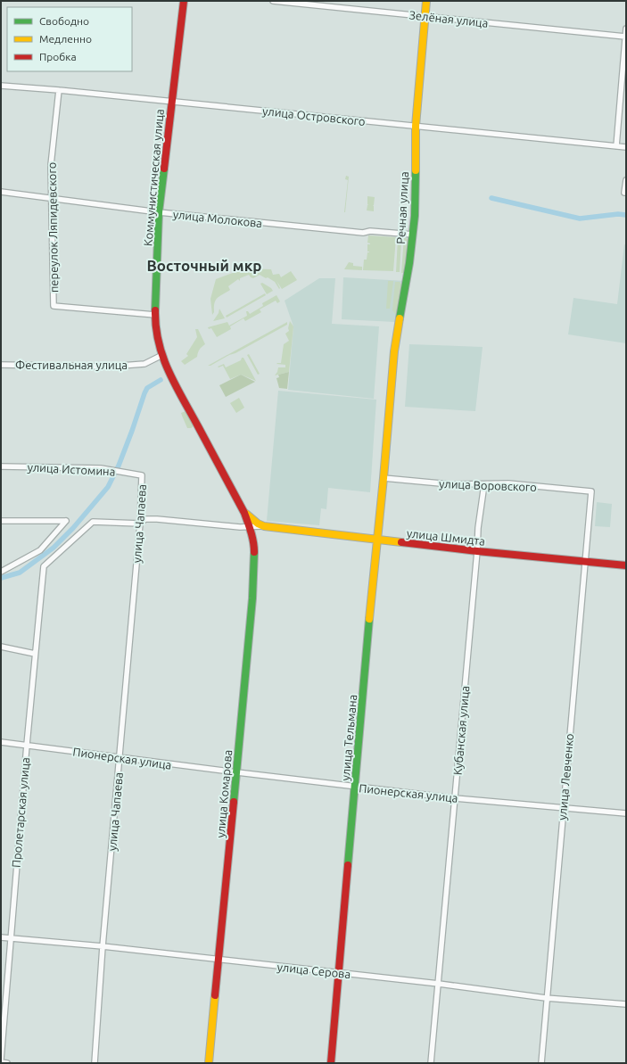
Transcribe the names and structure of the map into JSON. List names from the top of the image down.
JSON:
{
  "streets": {
    "street": [
      "Зелёная улица",
      "улица Островского",
      "Коммунистическая улица",
      "Речная улица",
      "улица Молокова",
      "переулок Ляпидевского",
      "Фестивальная улица",
      "улица Истомина",
      "улица Воровского",
      "улица Чапаева",
      "улица Шмидта",
      "Кубанская улица",
      "улица Тельмана",
      "Пионерская улица",
      "улица Левченко",
      "улица Комарова",
      "Пролетарская улица",
      "улица Серова"
    ]
  },
  "crossings": [
    ["Зелёная улица", "Речная улица"],
    ["улица Островского", "Коммунистическая улица"],
    ["улица Островского", "Речная улица"],
    ["улица Островского", "переулок Ляпидевского"],
    ["Коммунистическая улица", "улица Молокова"],
    ["Коммунистическая улица", "переулок Ляпидевского"],
    ["Коммунистическая улица", "Фестивальная улица"],
    ["Коммунистическая улица", "улица Шмидта"],
    ["Коммунистическая улица", "улица Комарова"],
    ["Речная улица", "улица Молокова"],
    ["Речная улица", "улица Тельмана"],
    ["улица Молокова", "переулок Ляпидевского"],
    ["улица Истомина", "улица Чапаева"],
    ["улица Воровского", "Кубанская улица"],
    ["улица Воровского", "улица Тельмана"],
    ["улица Воровского", "улица Левченко"],
    ["улица Чапаева", "улица Шмидта"],
    ["улица Чапаева", "Пионерская улица"],
    ["улица Чапаева", "улица Серова"],
    ["улица Шмидта", "Кубанская улица"],
    ["улица Шмидта", "улица Тельмана"],
    ["улица Шмидта", "улица Левченко"],
    ["улица Шмидта", "улица Комарова"],
    ["улица Шмидта", "Пролетарская улица"],
    ["Кубанская улица", "Пионерская улица"],
    ["Кубанская улица", "улица Серова"],
    ["улица Тельмана", "Пионерская улица"],
    ["улица Тельмана", "улица Серова"],
    ["Пионерская улица", "улица Левченко"],
    ["Пионерская улица", "улица Комарова"],
    ["Пионерская улица", "Пролетарская улица"],
    ["улица Левченко", "улица Серова"],
    ["улица Комарова", "улица Серова"],
    ["Пролетарская улица", "улица Серова"]
  ],
  "districts": ["Восточный мкр"],
  "legend": ["Свободно", "Медленно", "Пробка"]
}
